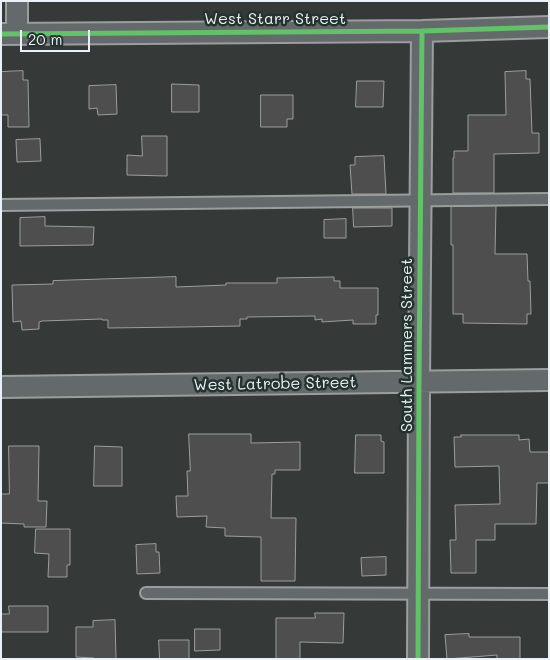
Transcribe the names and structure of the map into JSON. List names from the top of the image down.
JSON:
{
  "streets": {
    "street": ["West Starr Street", "South Lammers Street", "West Latrobe Street"]
  },
  "crossings": [
    ["West Starr Street", "South Lammers Street"],
    ["South Lammers Street", "West Latrobe Street"]
  ],
  "scale_bar": "20 m"
}
